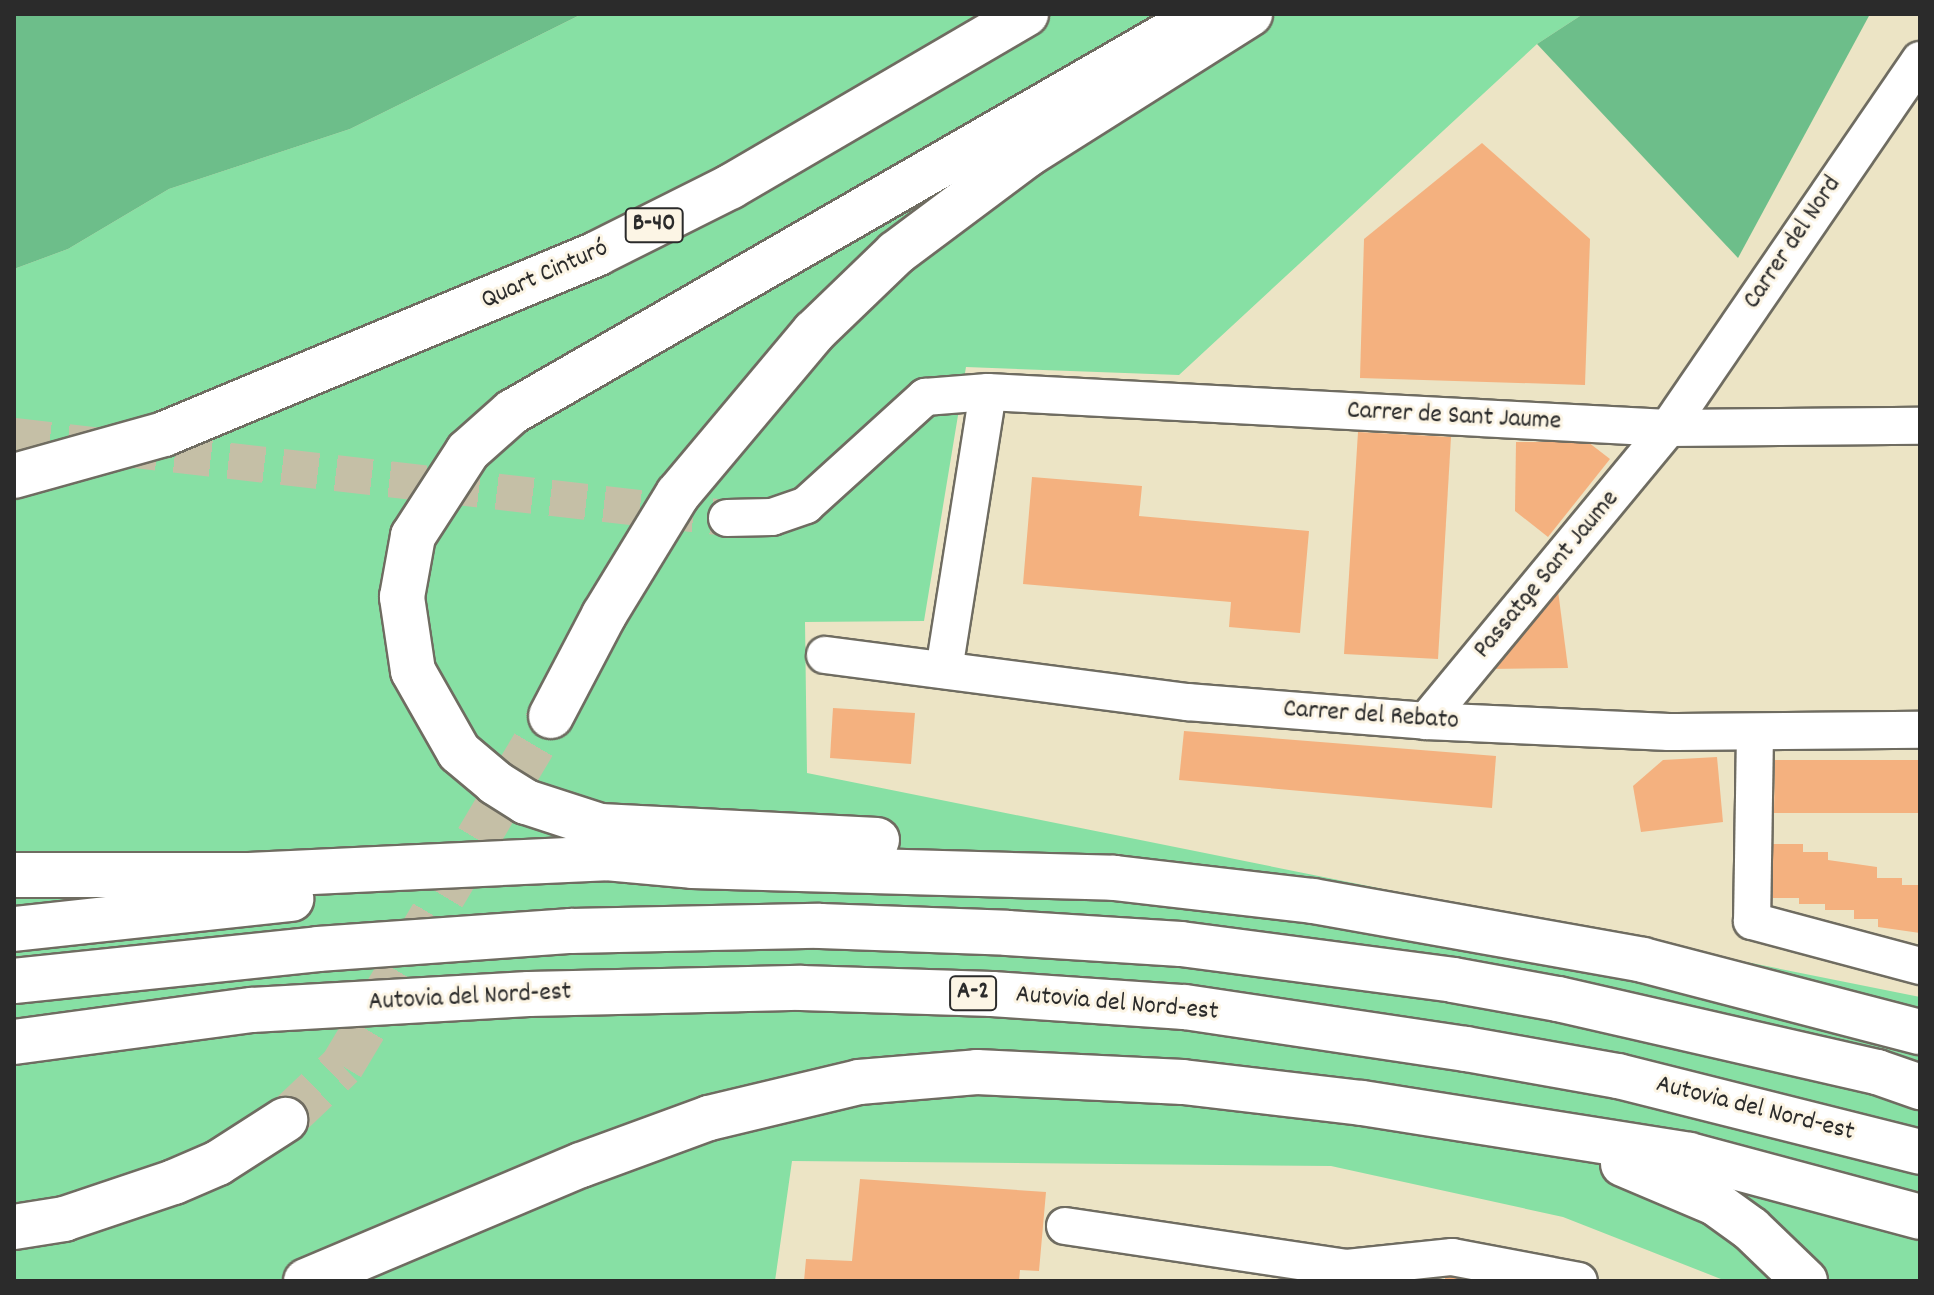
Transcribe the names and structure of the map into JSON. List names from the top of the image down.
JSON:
{
  "streets": {
    "highway": [
      "B-40",
      "Quart Cinturó",
      "A-2",
      "Autovia del Nord-est"
    ],
    "street": [
      "Carrer del Nord",
      "Carrer de Sant Jaume",
      "Passatge Sant Jaume",
      "Carrer del Rebato"
    ]
  },
  "crossings": [
    ["Carrer del Nord", "Carrer de Sant Jaume"],
    ["Carrer del Nord", "Passatge Sant Jaume"],
    ["Carrer de Sant Jaume", "Passatge Sant Jaume"],
    ["Passatge Sant Jaume", "Carrer del Rebato"]
  ]
}
